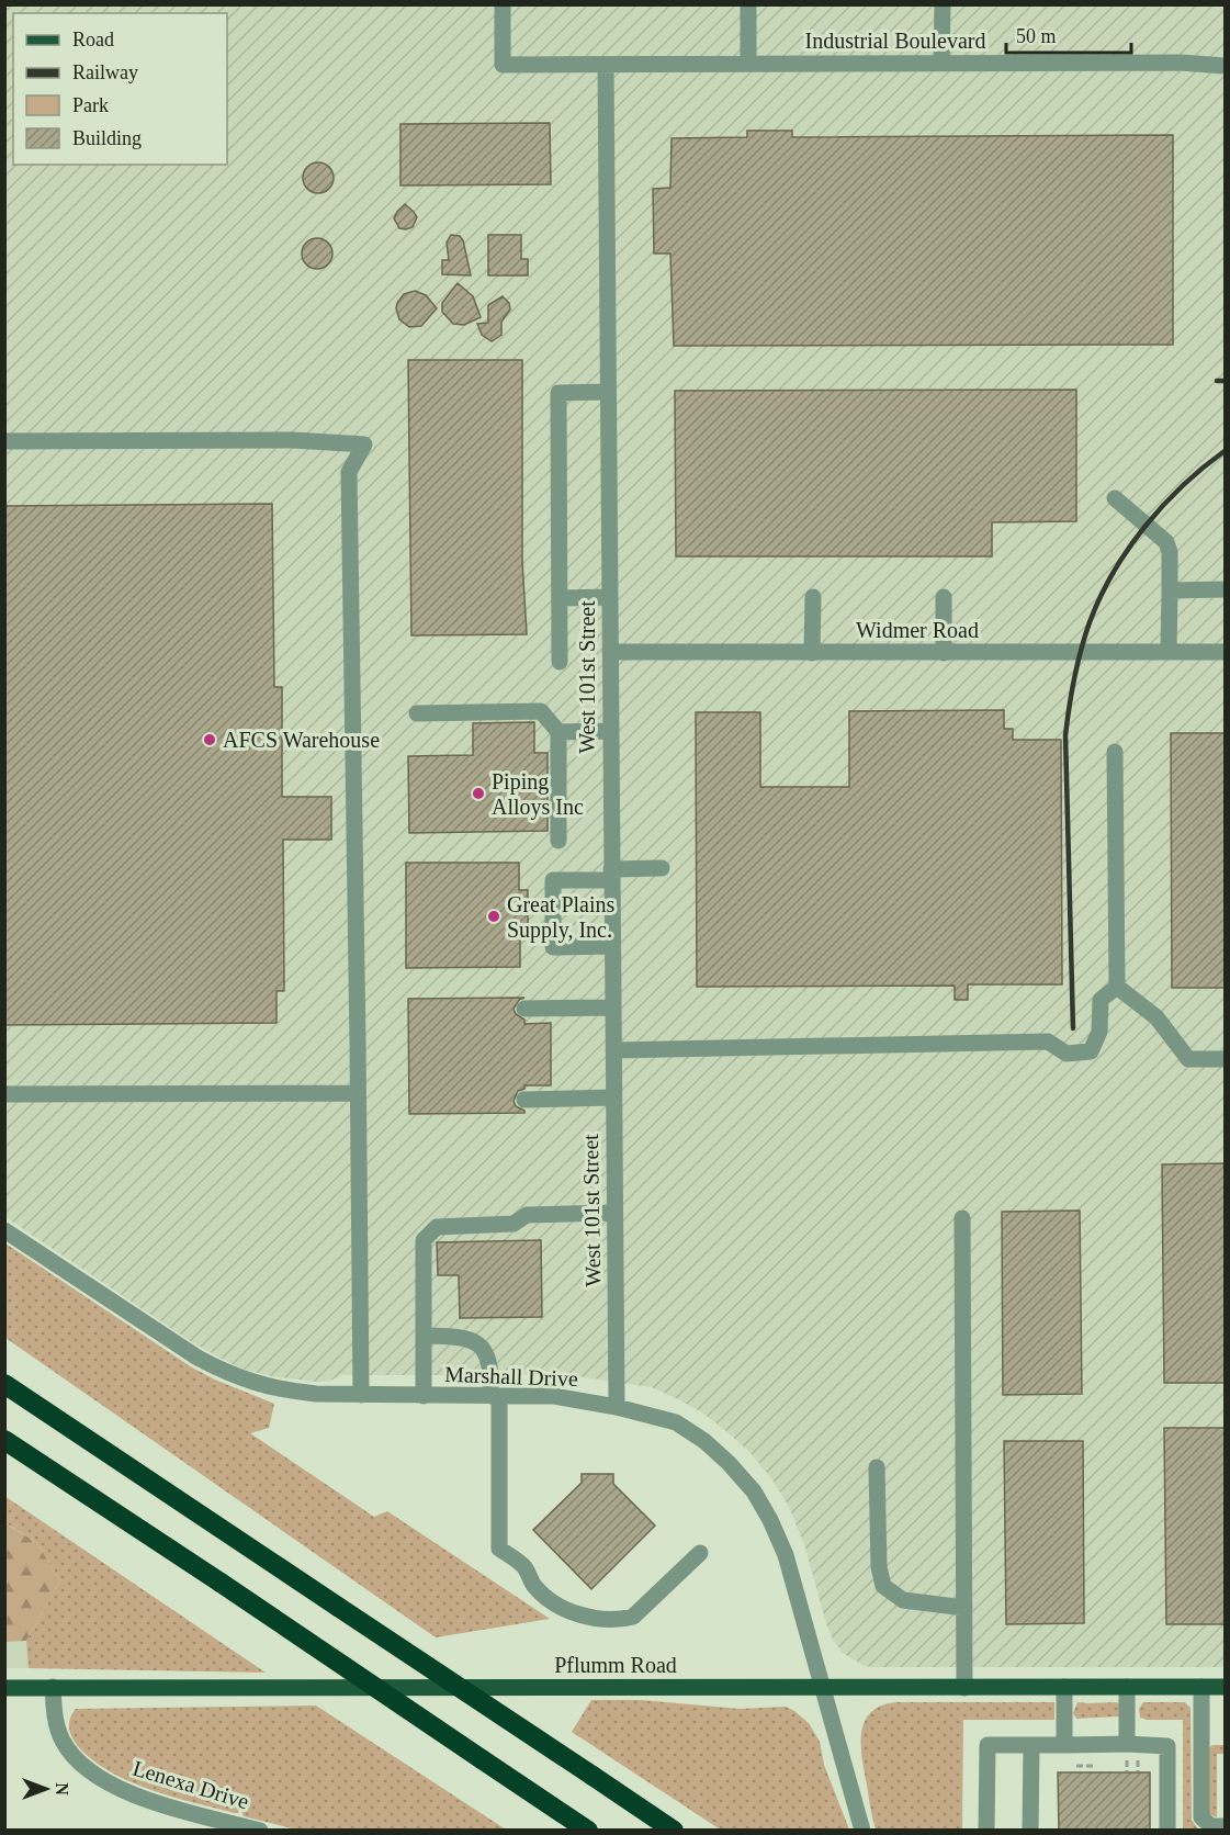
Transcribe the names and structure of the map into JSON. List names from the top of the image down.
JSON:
{
  "streets": {
    "main road": ["Pflumm Road"],
    "street": [
      "Industrial Boulevard",
      "Widmer Road",
      "West 101st Street",
      "Marshall Drive",
      "Lenexa Drive"
    ]
  },
  "crossings": [
    ["Industrial Boulevard", "West 101st Street"],
    ["Widmer Road", "West 101st Street"],
    ["West 101st Street", "Marshall Drive"],
    ["Marshall Drive", "Pflumm Road"],
    ["Pflumm Road", "Lenexa Drive"]
  ],
  "places": ["AFCS Warehouse", "Piping Alloys Inc", "Great Plains Supply, Inc."],
  "legend": [
    "Road",
    "Railway",
    "Park",
    "Building"
  ],
  "scale_bar": "50 m",
  "north": "right"
}
